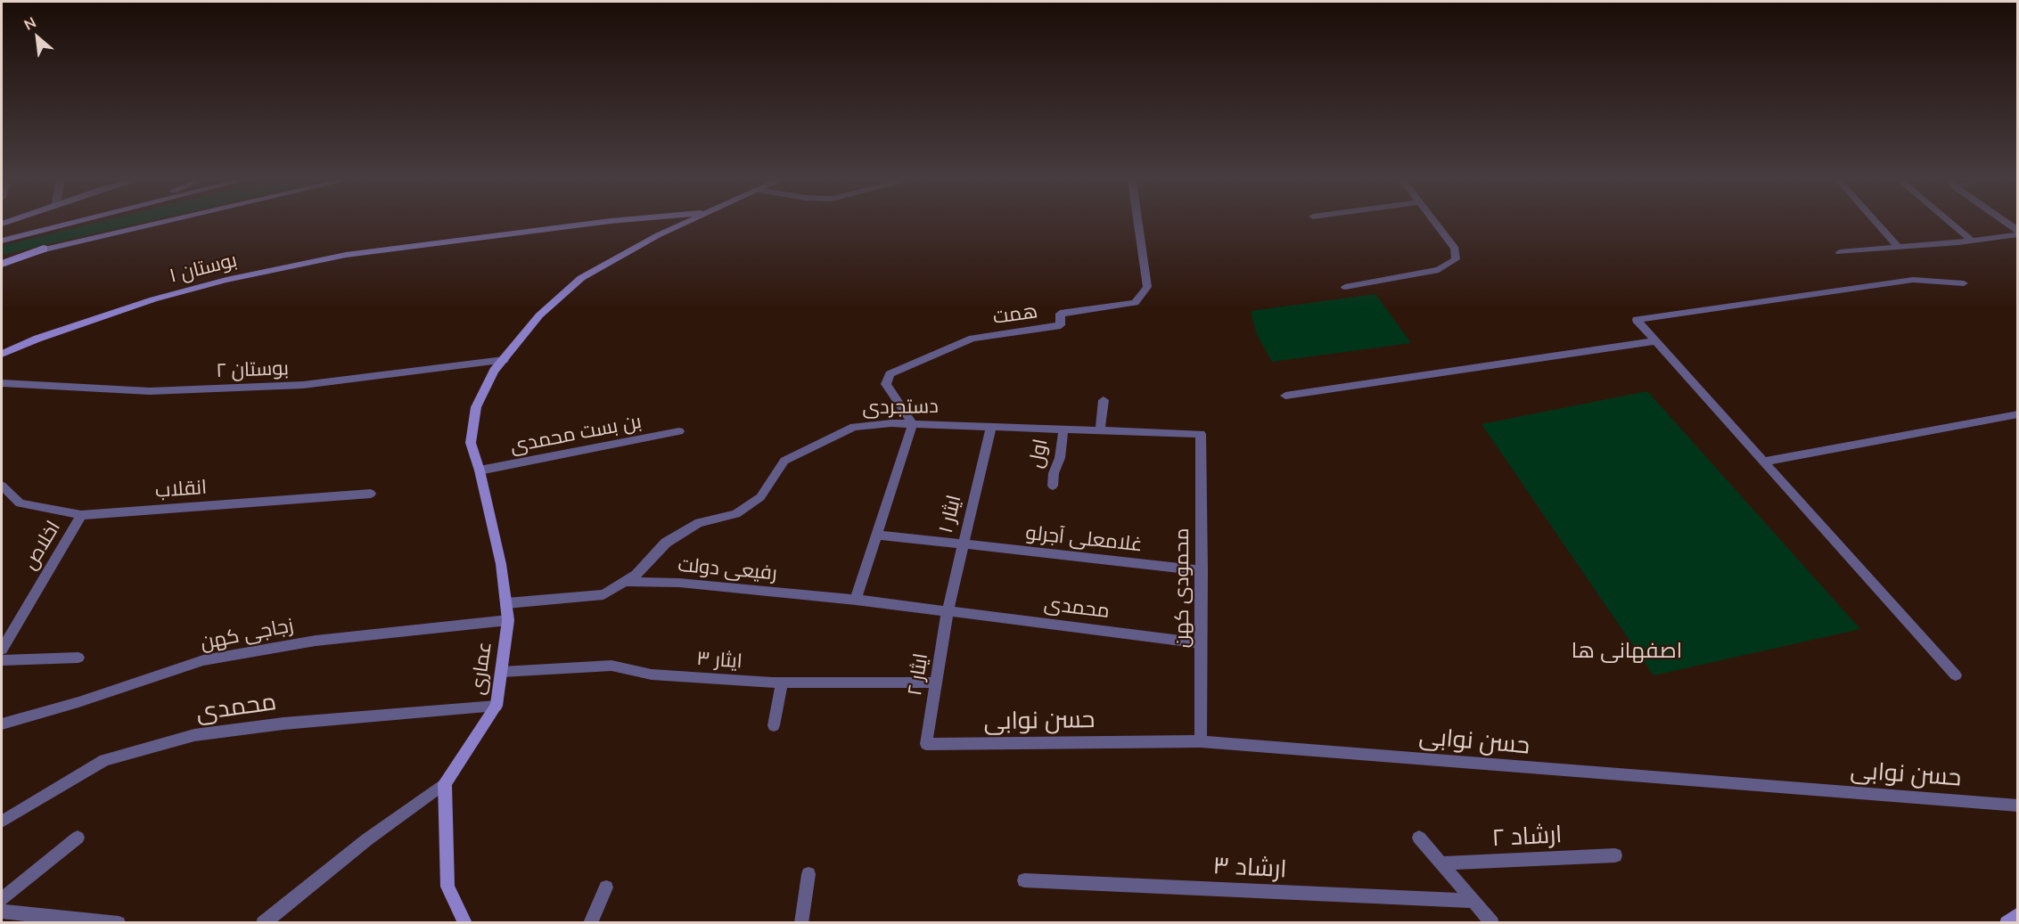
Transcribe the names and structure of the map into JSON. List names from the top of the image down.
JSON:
{
  "streets": {
    "street": [
      "بوستان ۱",
      "همت",
      "بوستان ۲",
      "دستجردی",
      "بن بست محمدی",
      "اول",
      "انقلاب",
      "۱ ایثار",
      "غلامعلی آجرلو",
      "اخلاص",
      "رفیعی دولت",
      "محمودی کهن",
      "محمدی",
      "زجاجی کهن",
      "ایثار ۳",
      "عماری",
      "ایثار ۲",
      "حسن نوابی",
      "ارشاد ۲",
      "ارشاد ۳"
    ]
  },
  "crossings": [
    ["همت", "دستجردی"],
    ["بوستان ۲", "عماری"],
    ["دستجردی", "اول"],
    ["دستجردی", "۱ ایثار"],
    ["دستجردی", "رفیعی دولت"],
    ["دستجردی", "محمودی کهن"],
    ["بن بست محمدی", "عماری"],
    ["انقلاب", "اخلاص"],
    ["۱ ایثار", "غلامعلی آجرلو"],
    ["۱ ایثار", "رفیعی دولت"],
    ["۱ ایثار", "محمدی"],
    ["۱ ایثار", "ایثار ۲"],
    ["غلامعلی آجرلو", "محمودی کهن"],
    ["رفیعی دولت", "محمدی"],
    ["رفیعی دولت", "عماری"],
    ["رفیعی دولت", "ایثار ۲"],
    ["محمودی کهن", "محمدی"],
    ["محمودی کهن", "حسن نوابی"],
    ["محمدی", "عماری"],
    ["محمدی", "ایثار ۲"],
    ["زجاجی کهن", "عماری"],
    ["ایثار ۳", "عماری"],
    ["ایثار ۳", "ایثار ۲"],
    ["ایثار ۲", "حسن نوابی"]
  ],
  "districts": ["اصفهانی ها"],
  "north": "top left"
}
